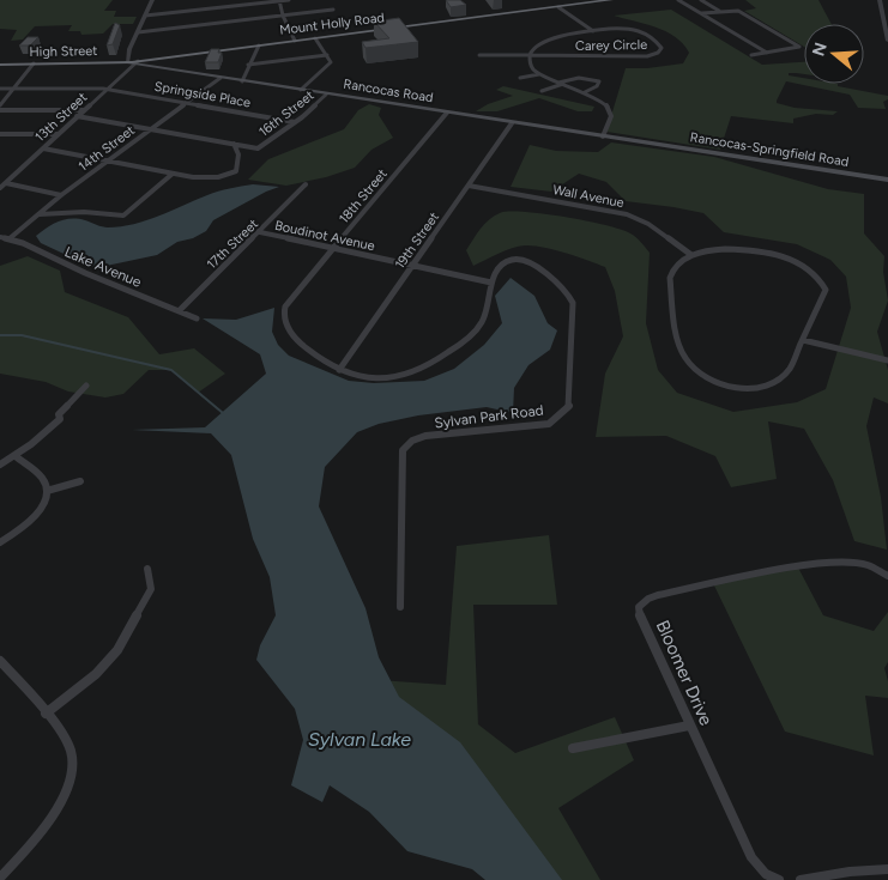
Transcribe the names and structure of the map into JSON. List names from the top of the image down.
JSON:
{
  "streets": {
    "highway": ["Mount Holly Road", "High Street"],
    "main road": ["Rancocas Road", "Rancocas-Springfield Road"],
    "street": [
      "Carey Circle",
      "Springside Place",
      "16th Street",
      "13th Street",
      "14th Street",
      "18th Street",
      "Wall Avenue",
      "Boudinot Avenue",
      "19th Street",
      "17th Street",
      "Lake Avenue",
      "Sylvan Park Road",
      "Bloomer Drive"
    ]
  },
  "crossings": [
    ["Mount Holly Road", "High Street"],
    ["Mount Holly Road", "Rancocas Road"],
    ["Mount Holly Road", "13th Street"],
    ["Rancocas Road", "16th Street"],
    ["Rancocas Road", "13th Street"],
    ["Rancocas Road", "14th Street"],
    ["Rancocas Road", "Rancocas-Springfield Road"],
    ["Rancocas Road", "18th Street"],
    ["Rancocas Road", "19th Street"],
    ["Springside Place", "16th Street"],
    ["Springside Place", "13th Street"],
    ["Springside Place", "14th Street"],
    ["14th Street", "Lake Avenue"],
    ["18th Street", "Boudinot Avenue"],
    ["18th Street", "19th Street"],
    ["Wall Avenue", "19th Street"],
    ["Boudinot Avenue", "19th Street"],
    ["Boudinot Avenue", "17th Street"],
    ["Boudinot Avenue", "Sylvan Park Road"],
    ["17th Street", "Lake Avenue"]
  ],
  "water": ["Sylvan Lake"],
  "north": "left"
}
